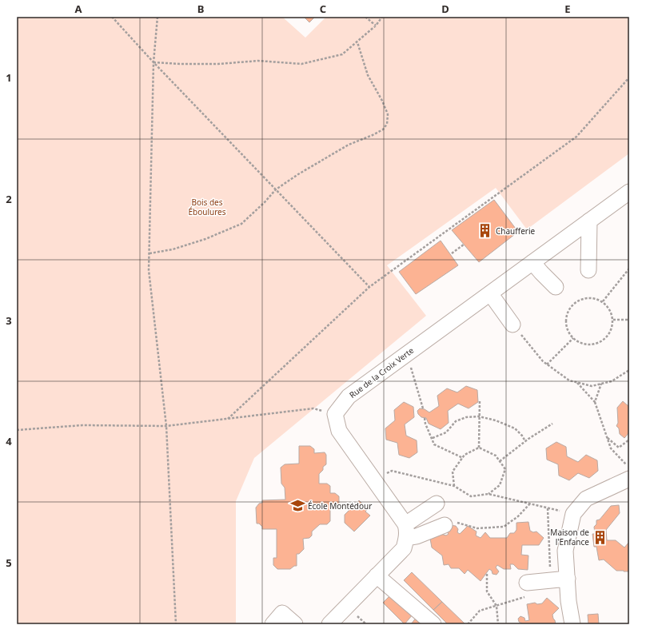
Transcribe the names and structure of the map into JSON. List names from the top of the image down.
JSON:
{
  "streets": {
    "street": ["Rue de la Croix Verte"]
  },
  "parks": ["Bois des Éboulures"],
  "places": {
    "building": ["Chaufferie", "Maison de l'Enfance"],
    "school or university": ["École Montédour"]
  },
  "grid": {
    "columns": [
      "A",
      "B",
      "C",
      "D",
      "E"
    ],
    "rows": [
      "1",
      "2",
      "3",
      "4",
      "5"
    ]
  }
}
